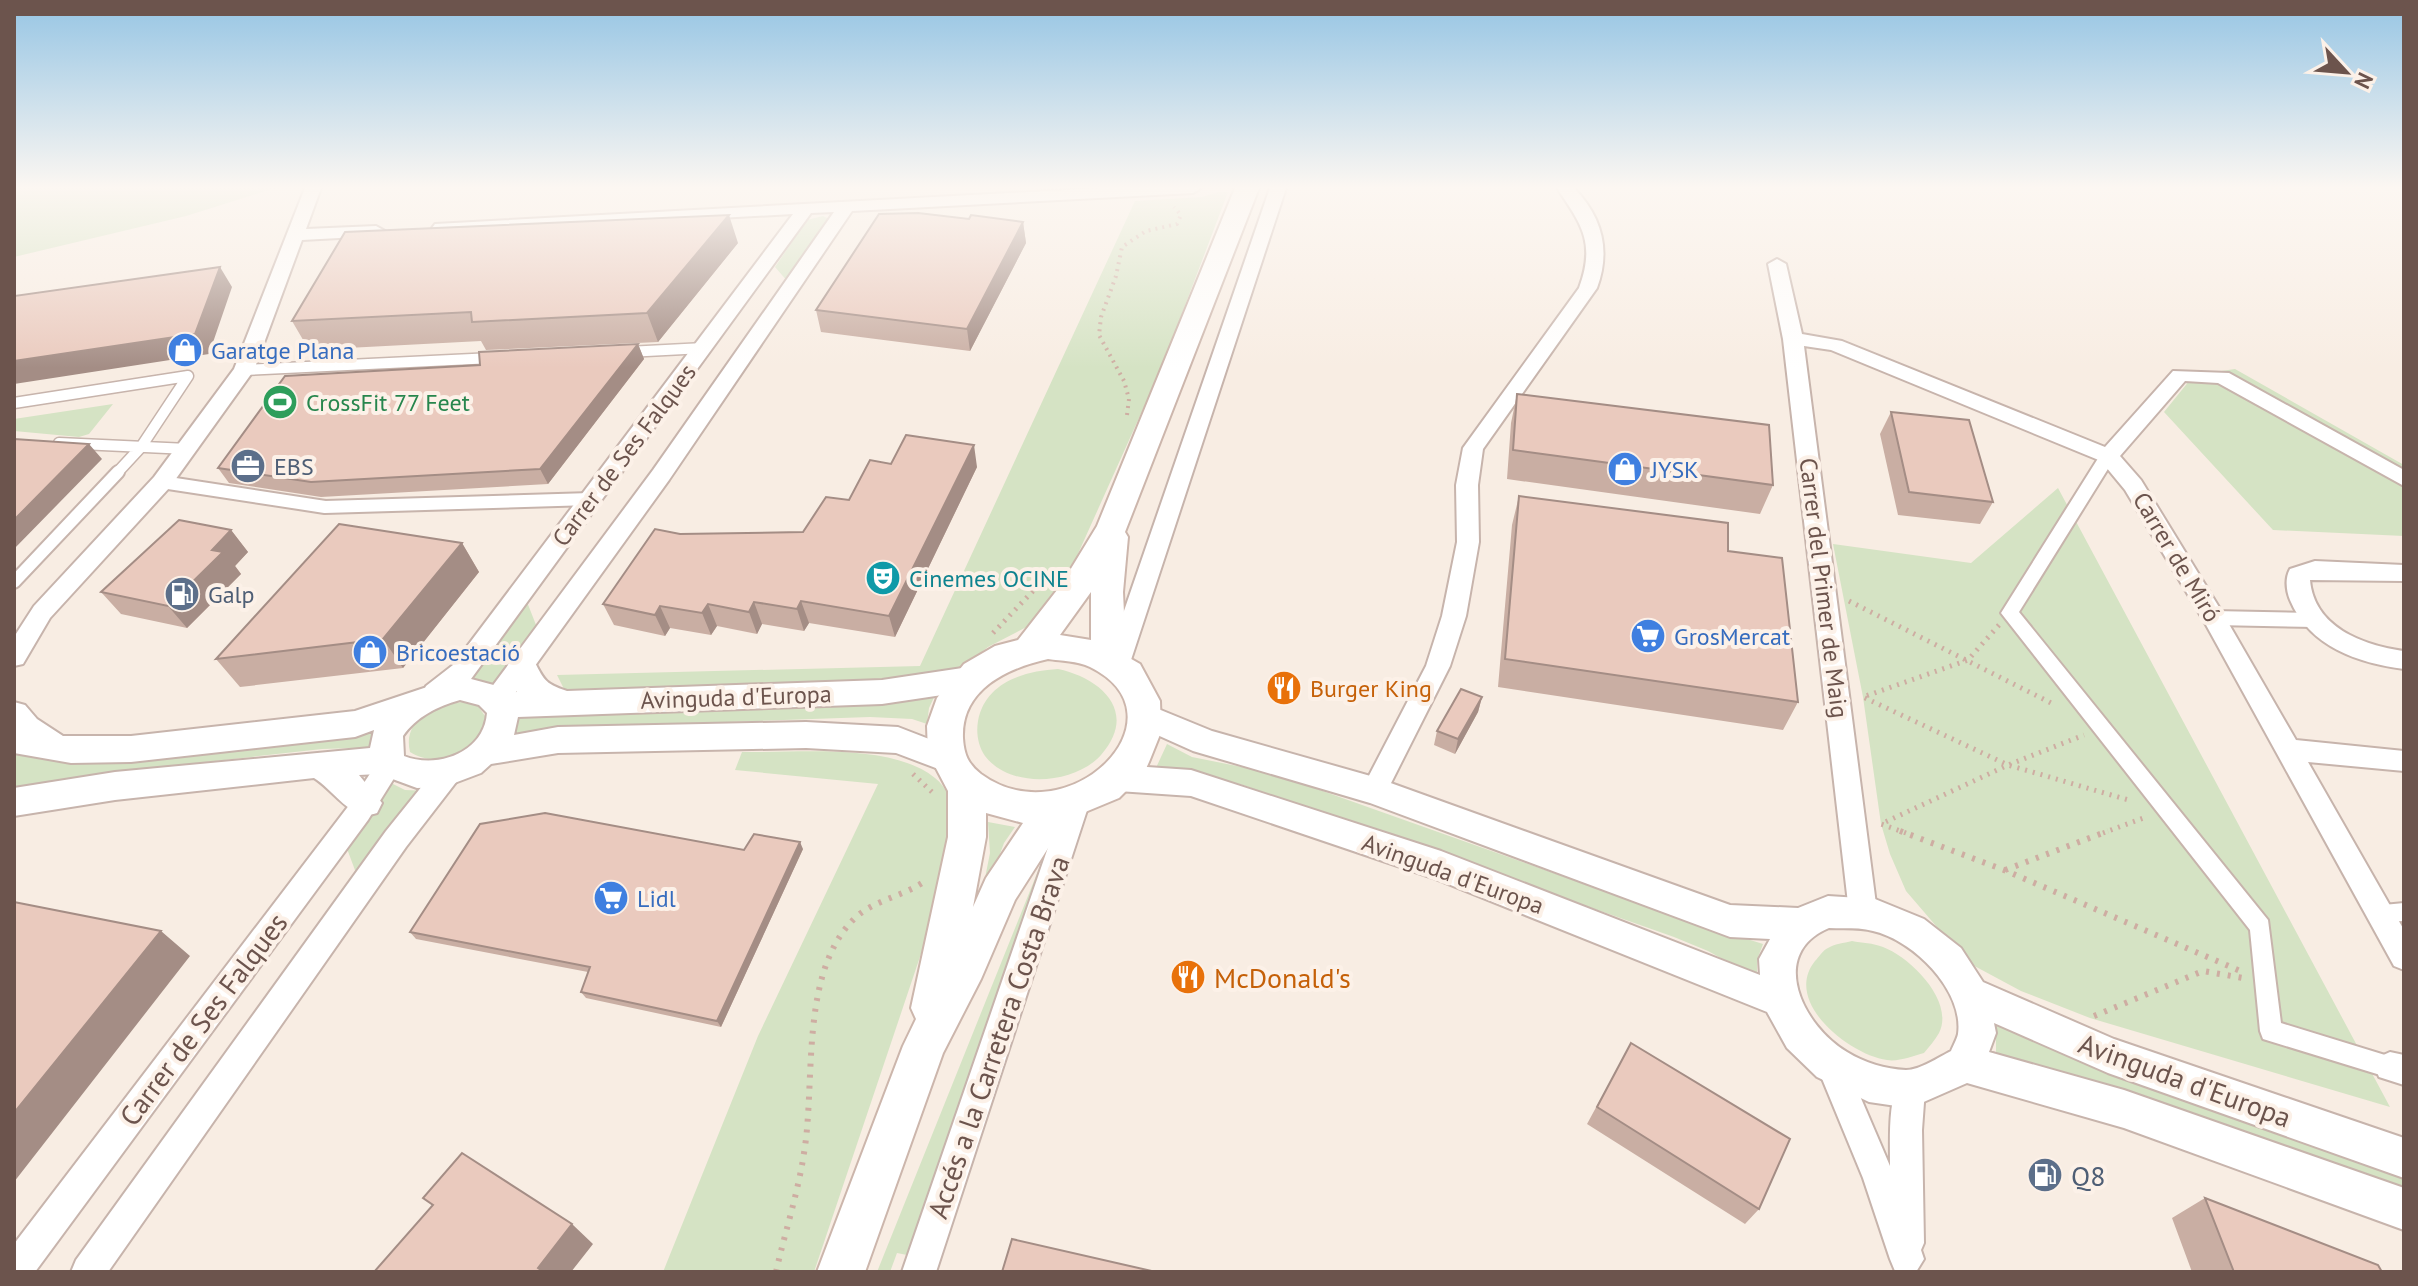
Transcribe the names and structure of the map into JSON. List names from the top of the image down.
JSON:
{
  "streets": {
    "street": [
      "Carrer de Ses Falques",
      "Carrer de Miró",
      "Carrer del Primer de Maig",
      "Avinguda d'Europa",
      "Accés a la Carretera Costa Brava"
    ]
  },
  "crossings": [
    ["Carrer de Ses Falques", "Avinguda d'Europa"],
    ["Carrer de Miró", "Carrer del Primer de Maig"],
    ["Carrer del Primer de Maig", "Avinguda d'Europa"],
    ["Avinguda d'Europa", "Accés a la Carretera Costa Brava"]
  ],
  "places": {
    "shop": ["Garatge Plana", "JYSK", "Bricoestació"],
    "sports": ["CrossFit 77 Feet"],
    "office": ["EBS"],
    "theatre": ["Cinemes OCINE"],
    "fuel station": ["Galp", "Q8"],
    "supermarket": ["GrosMercat", "Lidl"],
    "restaurant": ["Burger King", "McDonald's"]
  },
  "north": "bottom right"
}
